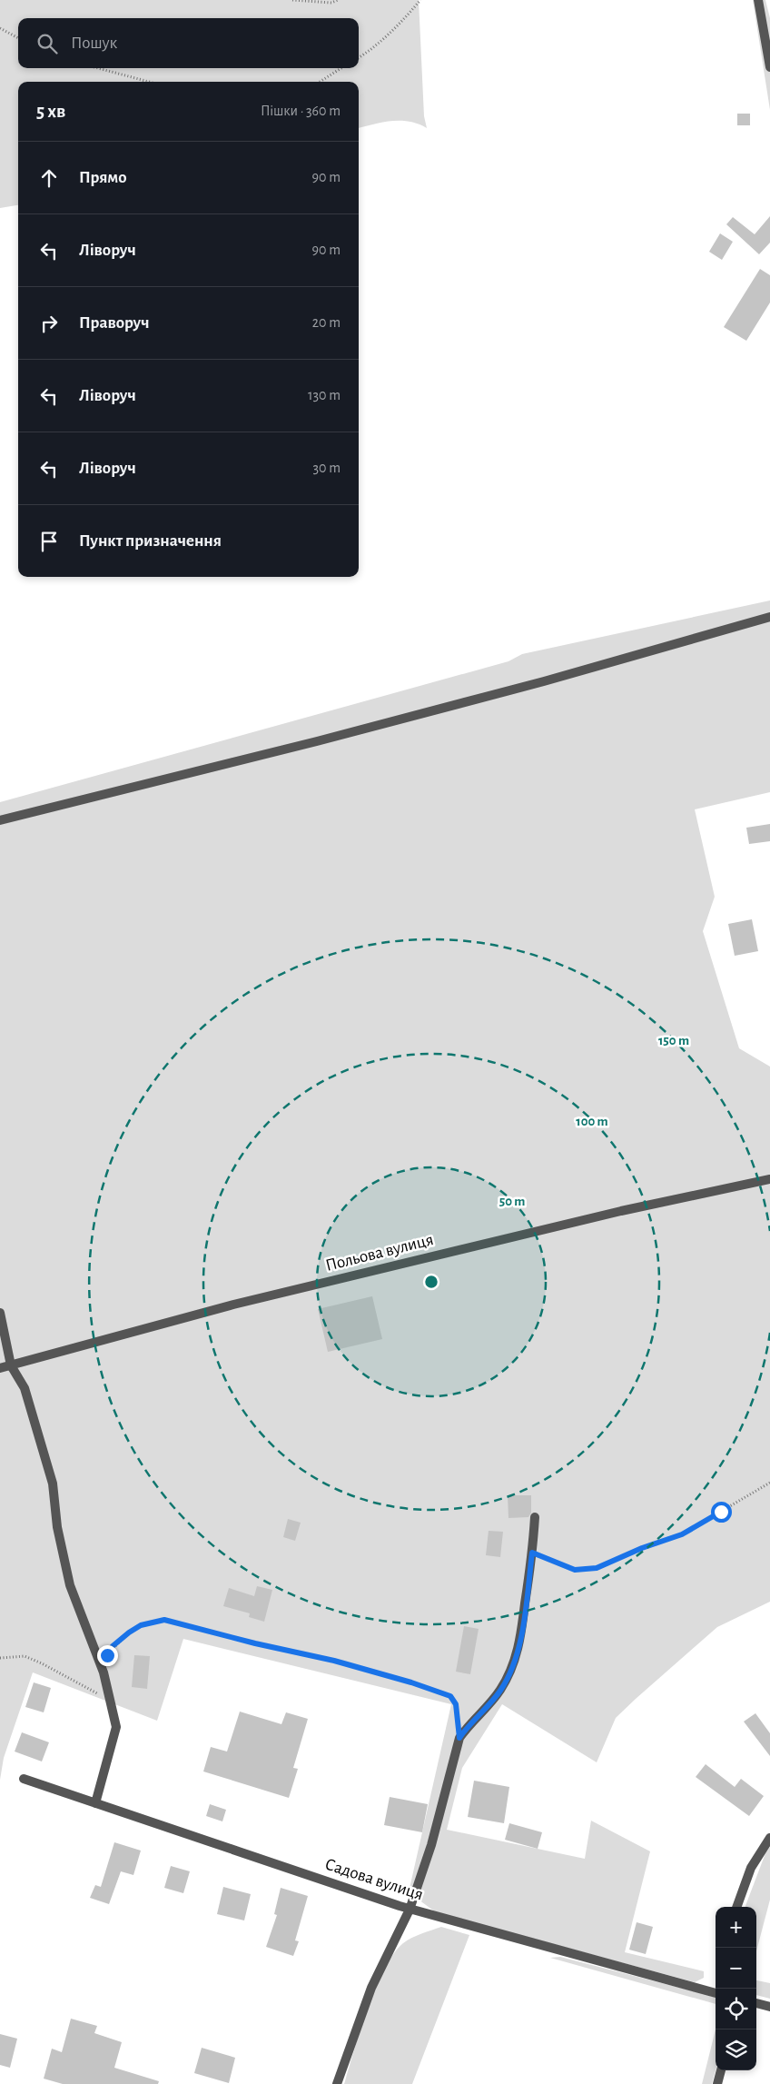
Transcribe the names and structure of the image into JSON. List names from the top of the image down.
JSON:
{
  "streets": {
    "street": ["Польова вулиця", "Садова вулиця"]
  },
  "page": {
    "search": "Пошук",
    "heading": ["5 хв", "Пішки · 360 m"],
    "list": [
      ["Прямо", "90 m"],
      ["Ліворуч", "90 m"],
      ["Праворуч", "20 m"],
      ["Ліворуч", "130 m"],
      ["Ліворуч", "30 m"],
      "Пункт призначення"
    ],
    "map_buttons": ["+", "−"]
  },
  "rings": ["150 m", "100 m", "50 m"]
}
